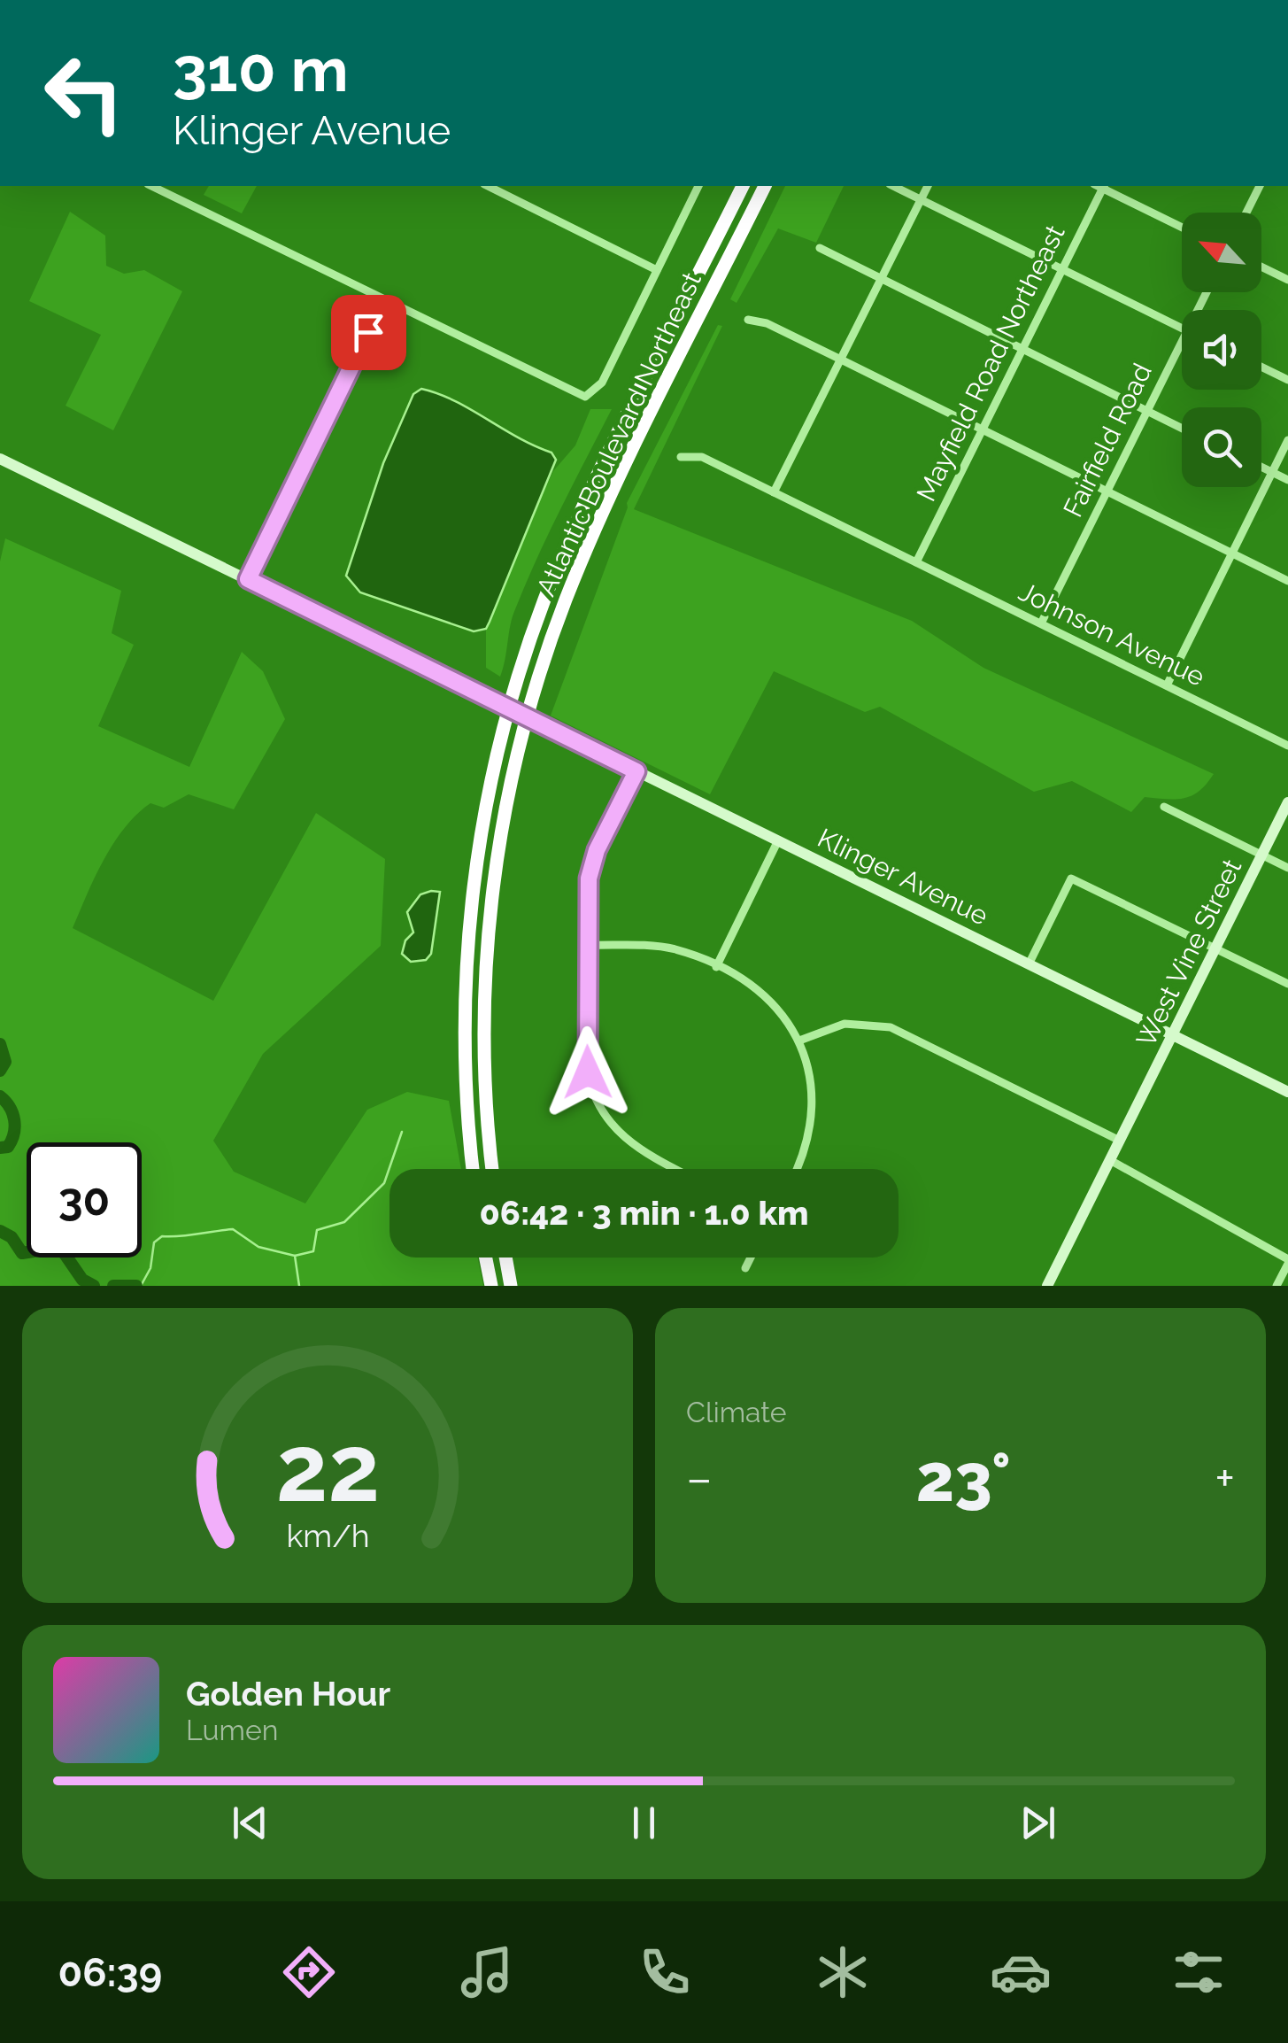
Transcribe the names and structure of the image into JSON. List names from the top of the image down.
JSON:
{
  "streets": {
    "highway": ["Atlantic Boulevard Northeast"],
    "street": [
      "Mayfield Road Northeast",
      "Fairfield Road",
      "Johnson Avenue",
      "Klinger Avenue",
      "West Vine Street"
    ]
  },
  "crossings": [
    ["Mayfield Road Northeast", "Johnson Avenue"],
    ["Fairfield Road", "Johnson Avenue"],
    ["Klinger Avenue", "West Vine Street"]
  ],
  "north": "top left",
  "page": {
    "turn": ["310 m", "Klinger Avenue"],
    "limit": "30",
    "trip": "06:42 · 3 min · 1.0 km",
    "tile": "Climate",
    "heat": ["−", "23°", "+"],
    "song": ["Golden Hour", "Lumen"],
    "tabs": "06:39",
    "gauge": ["22", "km/h"]
  }
}
